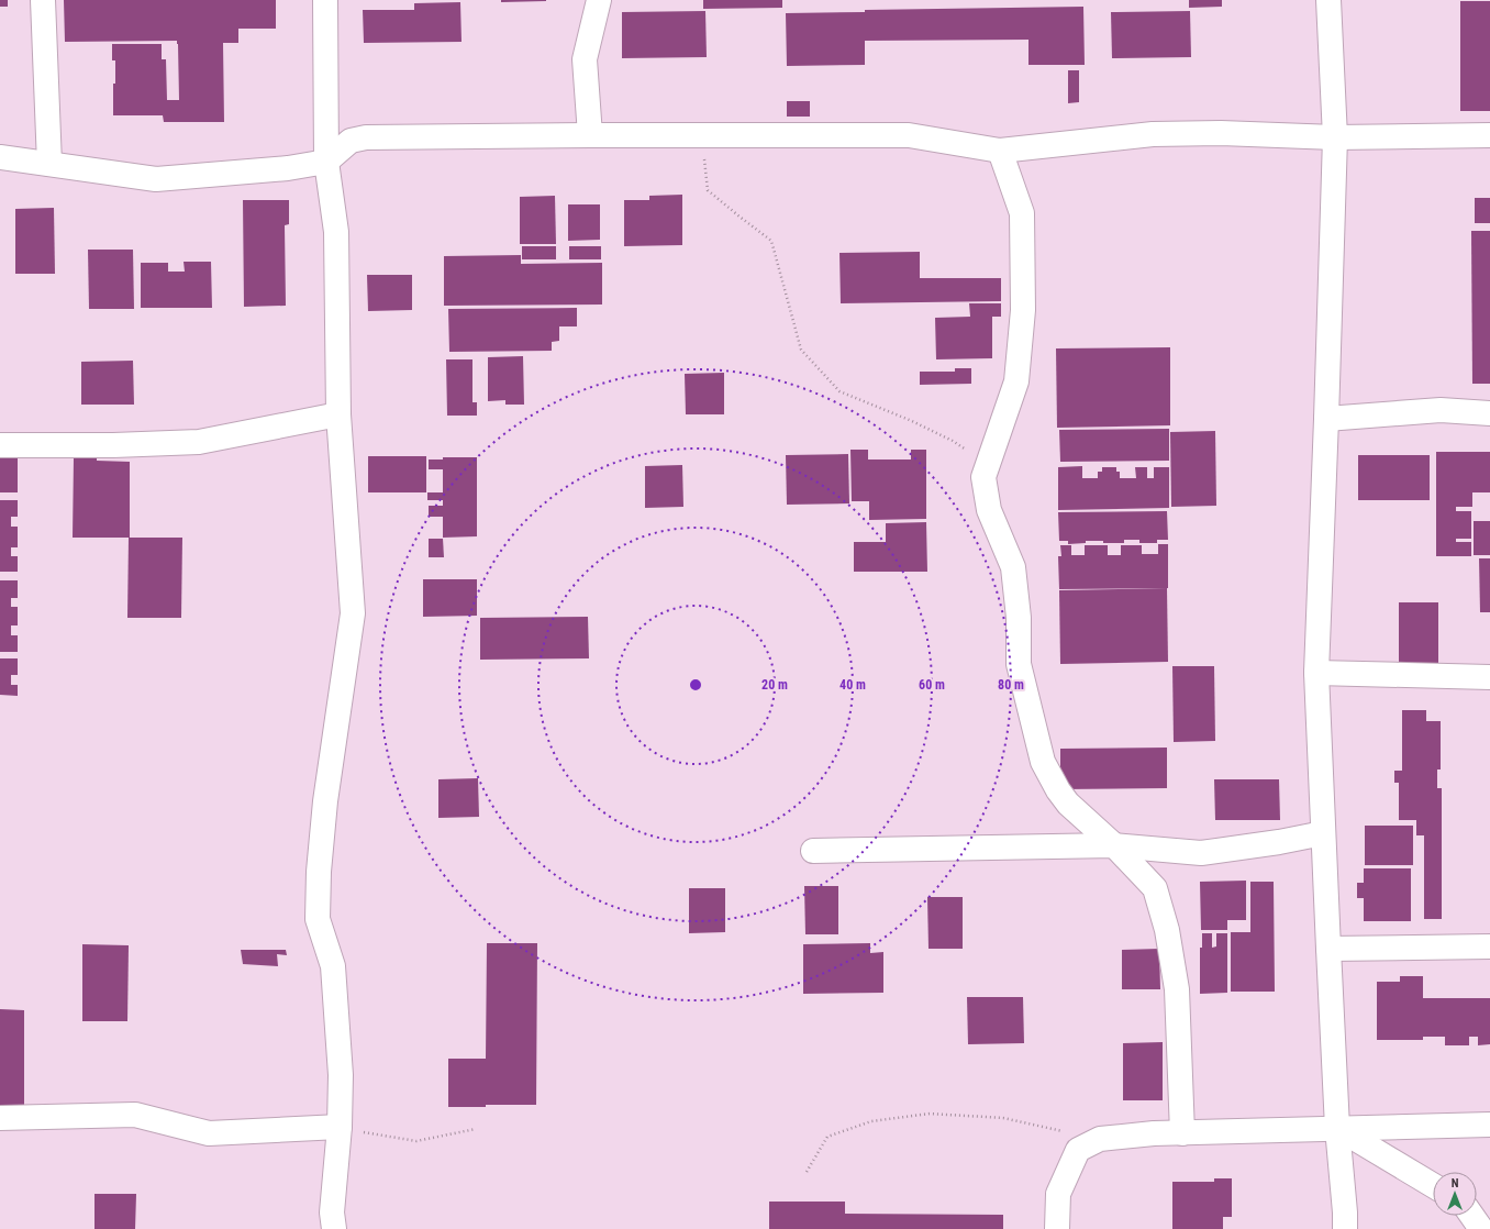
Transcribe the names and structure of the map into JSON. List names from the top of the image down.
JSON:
{
  "north": "top",
  "rings": [
    "20 m",
    "40 m",
    "60 m",
    "80 m"
  ]
}
